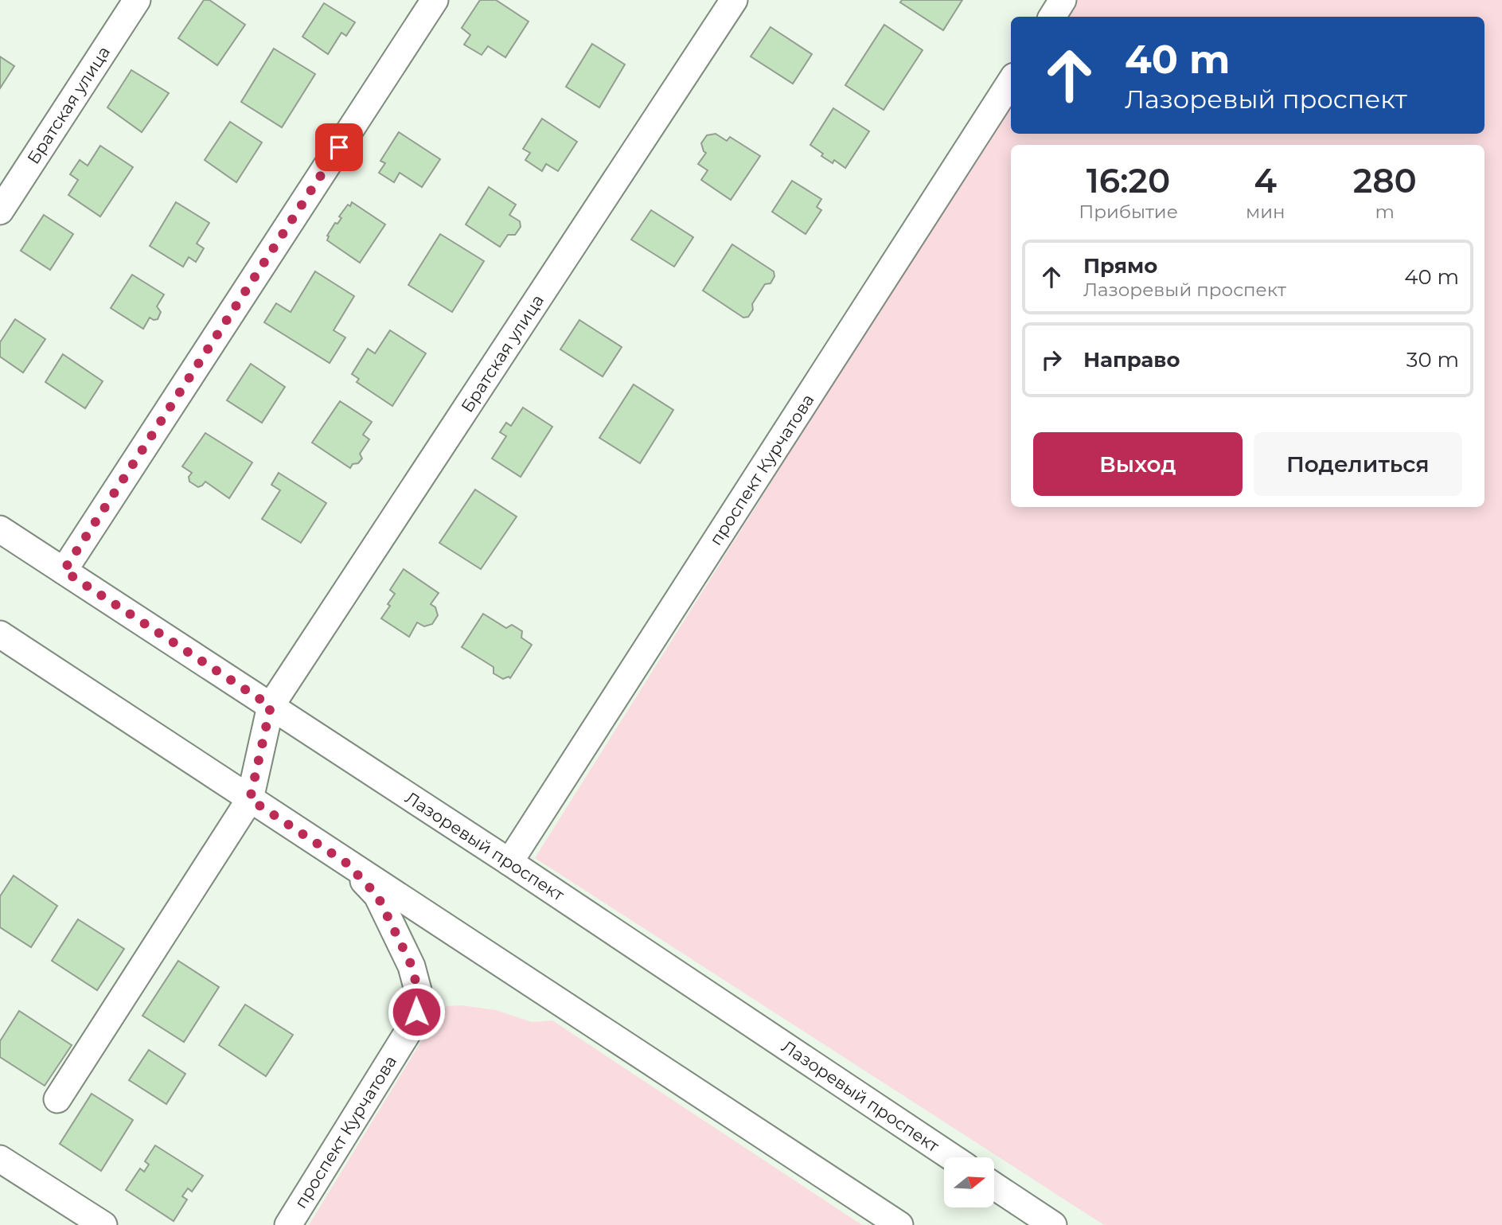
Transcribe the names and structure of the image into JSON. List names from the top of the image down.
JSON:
{
  "streets": {
    "street": ["Братская улица", "проспект Курчатова", "Лазоревый проспект"]
  },
  "crossings": [
    ["Братская улица", "Лазоревый проспект"],
    ["проспект Курчатова", "Лазоревый проспект"]
  ],
  "north": "right",
  "page": {
    "turn": ["40 m", "Лазоревый проспект"],
    "eta": [
      "16:20",
      "Прибытие",
      "4",
      "мин",
      "280",
      "m"
    ],
    "list": [
      {
        "name": "Прямо",
        "note": "Лазоревый проспект",
        "value": "40 m"
      },
      {
        "name": "Направо",
        "value": "30 m"
      }
    ],
    "buttons": ["Выход", "Поделиться"]
  }
}
